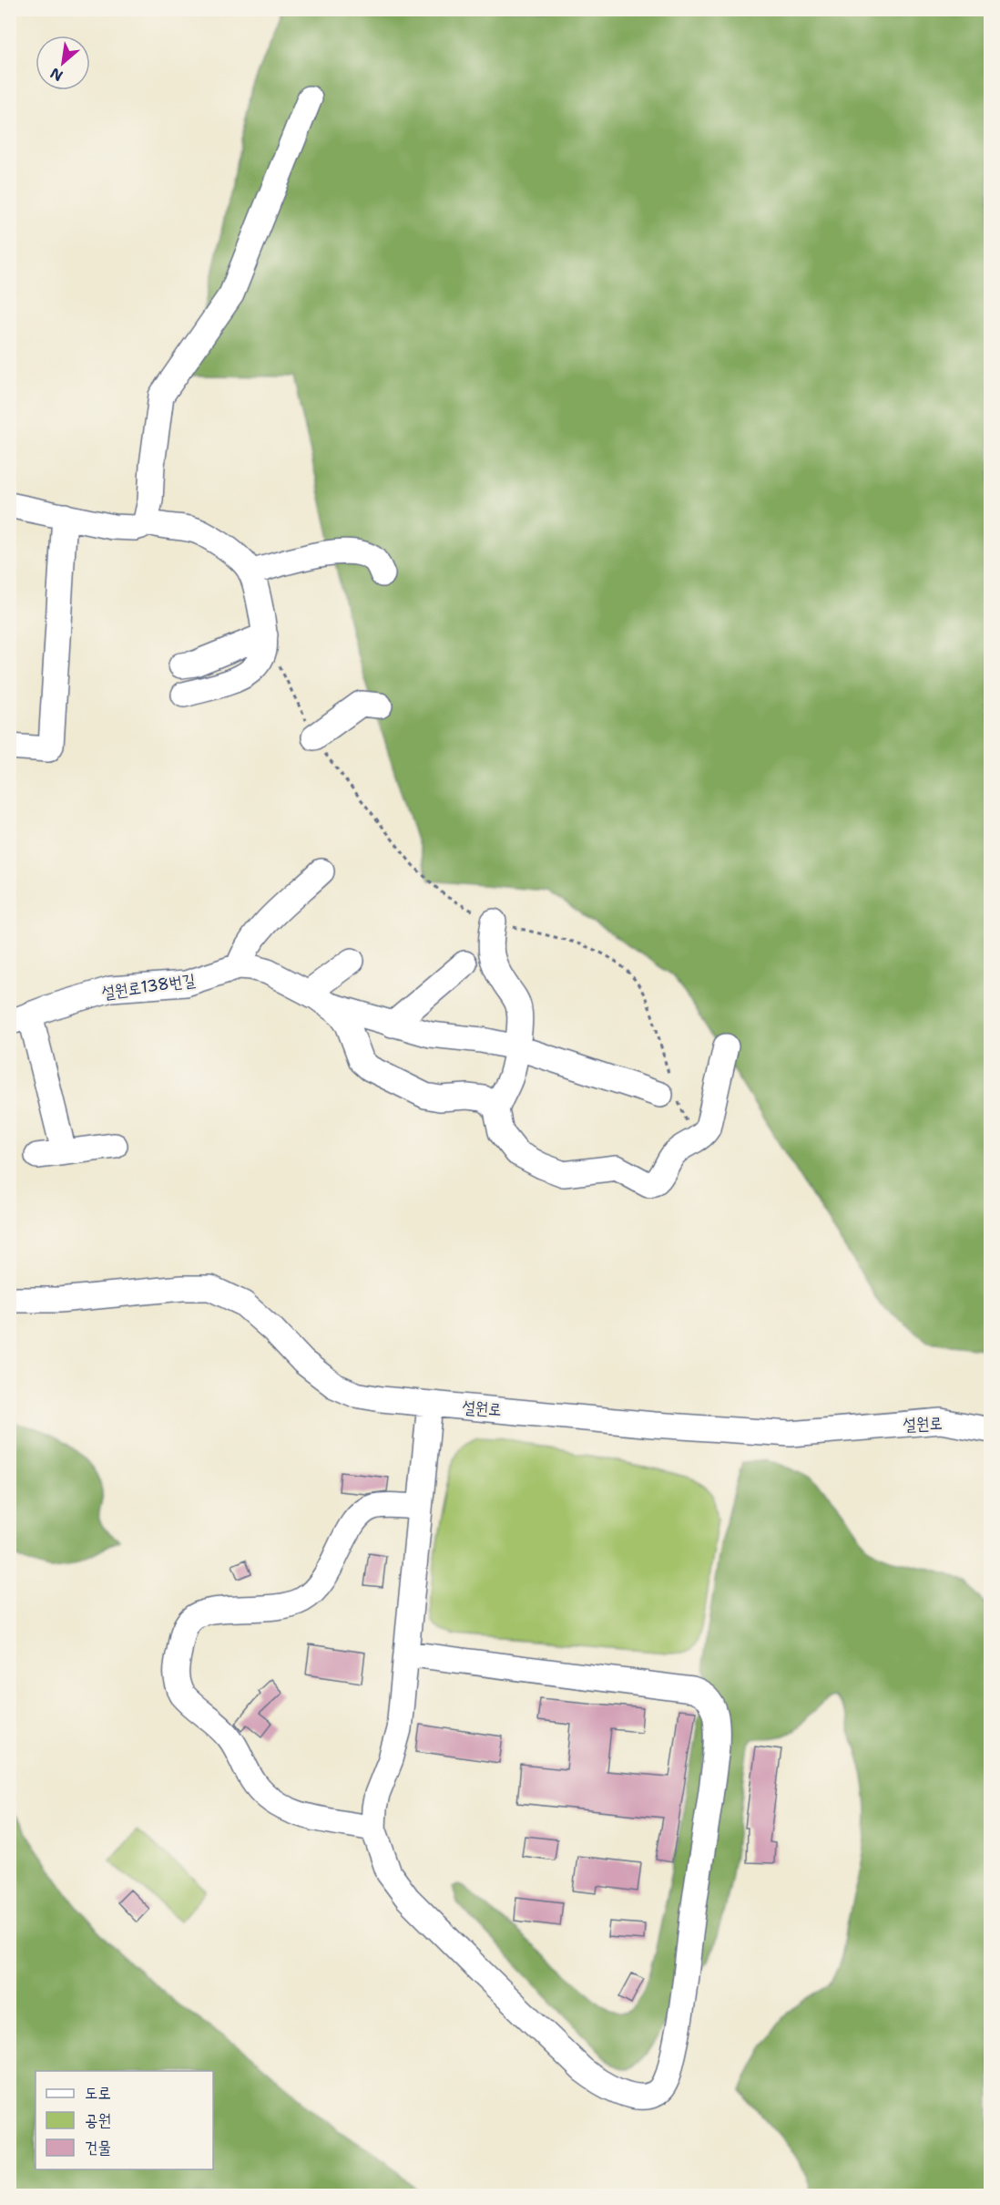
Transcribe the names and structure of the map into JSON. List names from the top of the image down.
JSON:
{
  "streets": {
    "street": ["설원로138번길", "설원로"]
  },
  "legend": ["도로", "공원", "건물"],
  "north": "bottom left"
}
